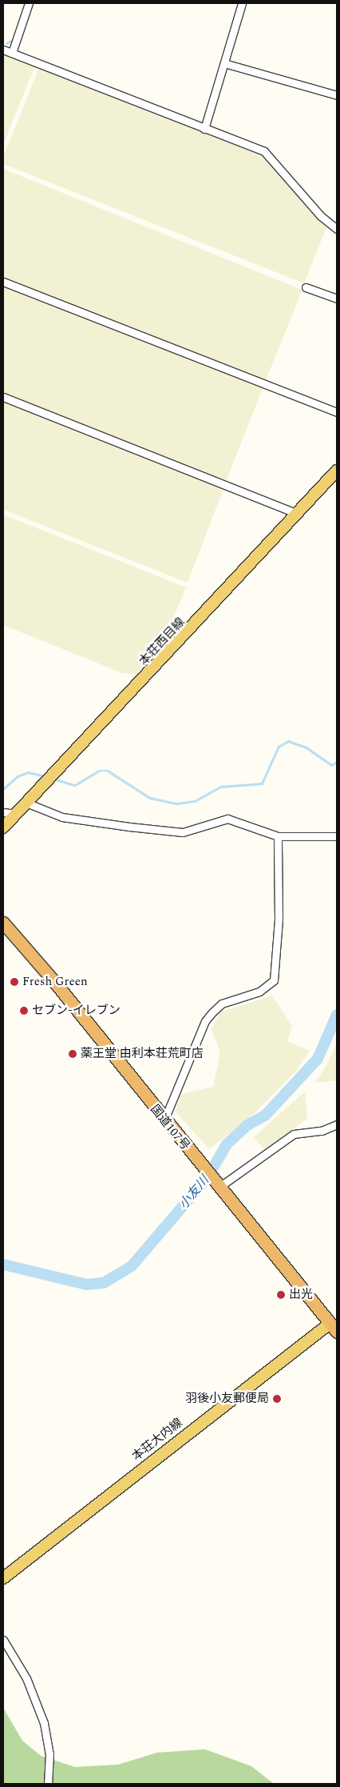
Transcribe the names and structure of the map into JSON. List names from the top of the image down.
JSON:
{
  "streets": {
    "highway": ["国道107号"],
    "main road": ["本荘西目線", "本荘大内線"]
  },
  "crossings": [
    ["国道107号", "本荘大内線"]
  ],
  "water": ["小友川"],
  "places": [
    "Fresh Green",
    "セブン-イレブン",
    "薬王堂 由利本荘荒町店",
    "出光",
    "羽後小友郵便局"
  ]
}
